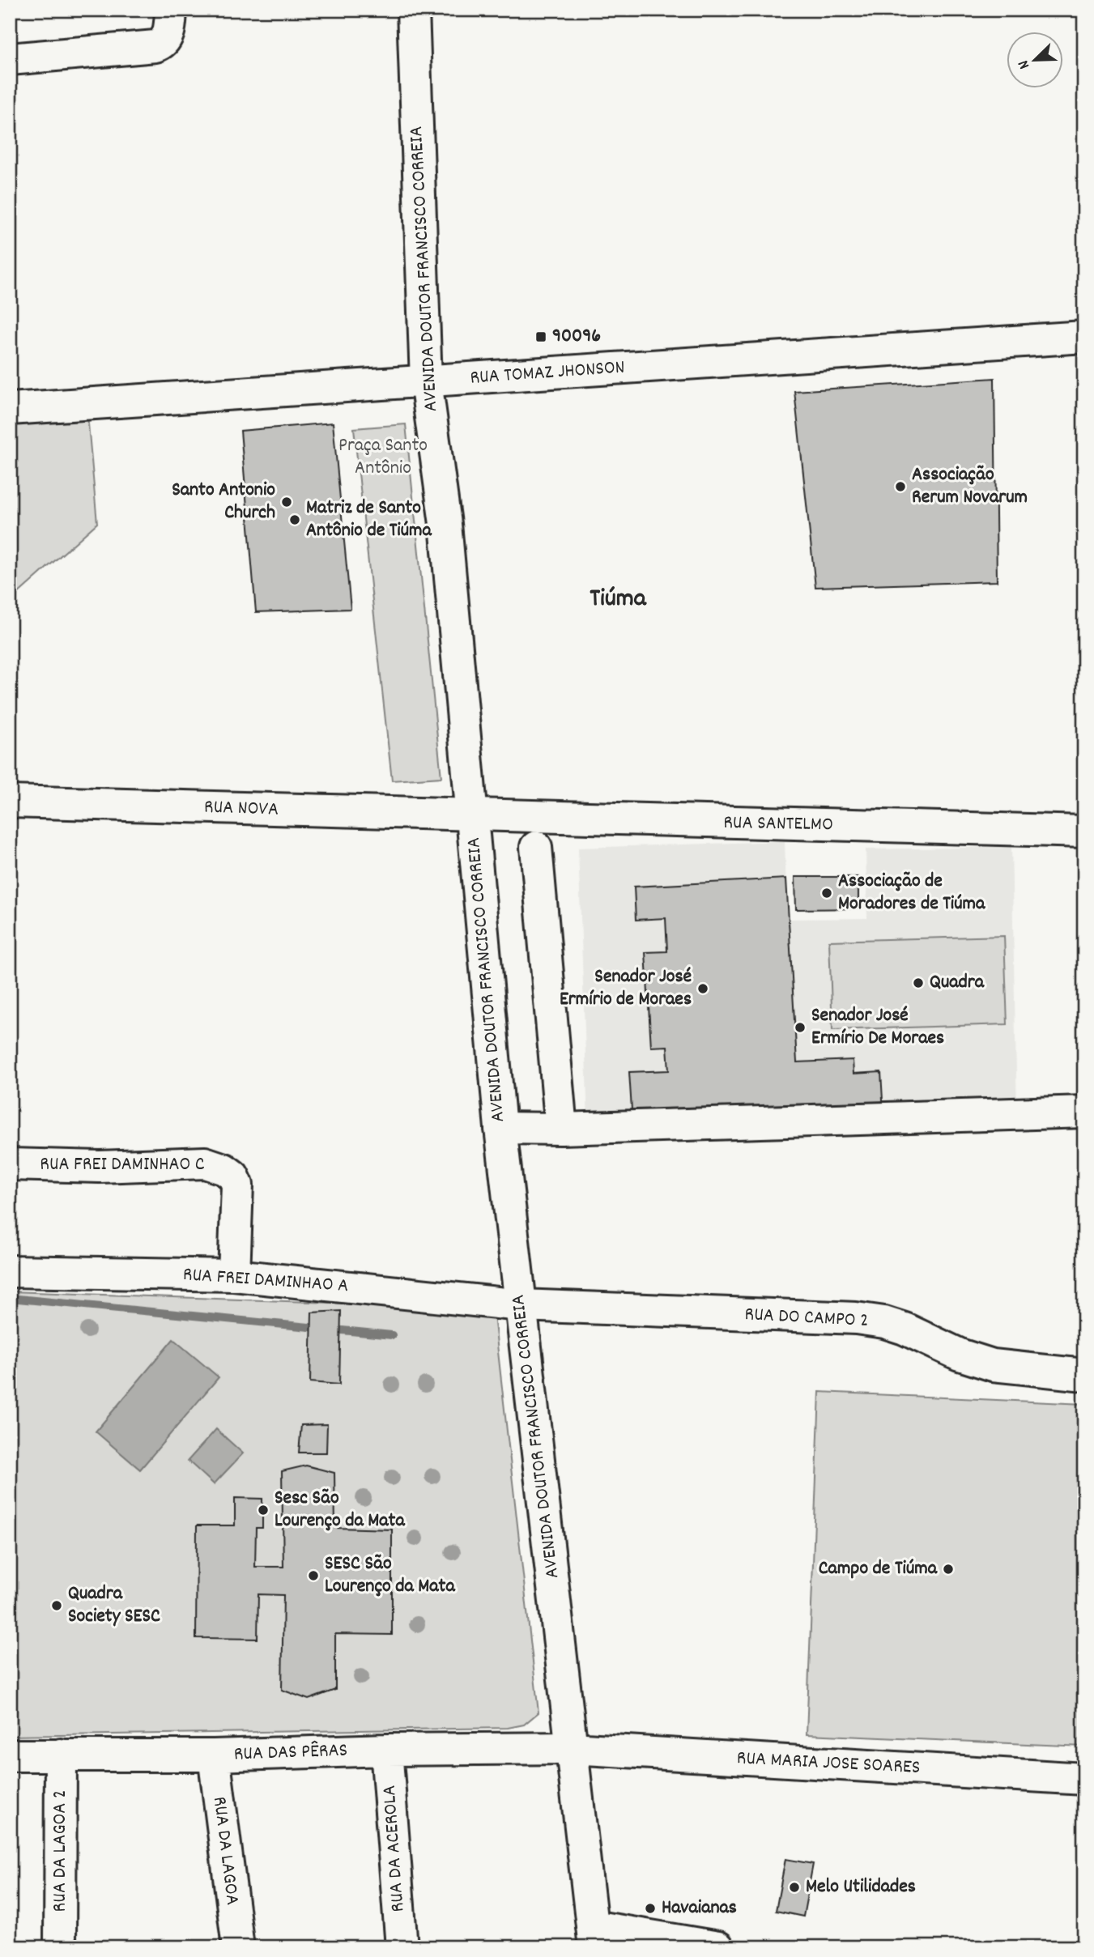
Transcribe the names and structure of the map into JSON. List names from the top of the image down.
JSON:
{
  "streets": {
    "street": [
      "AVENIDA DOUTOR FRANCISCO CORREIA",
      "RUA TOMAZ JHONSON",
      "RUA NOVA",
      "RUA SANTELMO",
      "RUA FREI DAMINHAO C",
      "RUA FREI DAMINHAO A",
      "RUA DO CAMPO 2",
      "RUA DAS PÊRAS",
      "RUA MARIA JOSE SOARES",
      "RUA DA ACEROLA",
      "RUA DA LAGOA 2",
      "RUA DA LAGOA"
    ]
  },
  "crossings": [
    ["AVENIDA DOUTOR FRANCISCO CORREIA", "RUA TOMAZ JHONSON"],
    ["AVENIDA DOUTOR FRANCISCO CORREIA", "RUA NOVA"],
    ["AVENIDA DOUTOR FRANCISCO CORREIA", "RUA SANTELMO"],
    ["AVENIDA DOUTOR FRANCISCO CORREIA", "RUA FREI DAMINHAO A"],
    ["AVENIDA DOUTOR FRANCISCO CORREIA", "RUA DO CAMPO 2"],
    ["AVENIDA DOUTOR FRANCISCO CORREIA", "RUA DAS PÊRAS"],
    ["AVENIDA DOUTOR FRANCISCO CORREIA", "RUA MARIA JOSE SOARES"],
    ["RUA NOVA", "RUA SANTELMO"],
    ["RUA FREI DAMINHAO C", "RUA FREI DAMINHAO A"],
    ["RUA FREI DAMINHAO A", "RUA DO CAMPO 2"],
    ["RUA DAS PÊRAS", "RUA MARIA JOSE SOARES"],
    ["RUA DAS PÊRAS", "RUA DA ACEROLA"],
    ["RUA DAS PÊRAS", "RUA DA LAGOA 2"],
    ["RUA DAS PÊRAS", "RUA DA LAGOA"]
  ],
  "districts": ["Tiúma"],
  "parks": ["Praça Santo Antônio"],
  "places": {
    "transit": ["90096"],
    "other": [
      "Associação Rerum Novarum",
      "Santo Antonio Church",
      "Matriz de Santo Antônio de Tiúma",
      "Associação de Moradores de Tiúma",
      "Quadra",
      "Senador José Ermírio de Moraes",
      "Senador José Ermírio De Moraes",
      "Sesc São Lourenço da Mata",
      "Campo de Tiúma",
      "SESC São Lourenço da Mata",
      "Quadra Society SESC",
      "Melo Utilidades",
      "Havaianas"
    ]
  },
  "north": "bottom left"
}
